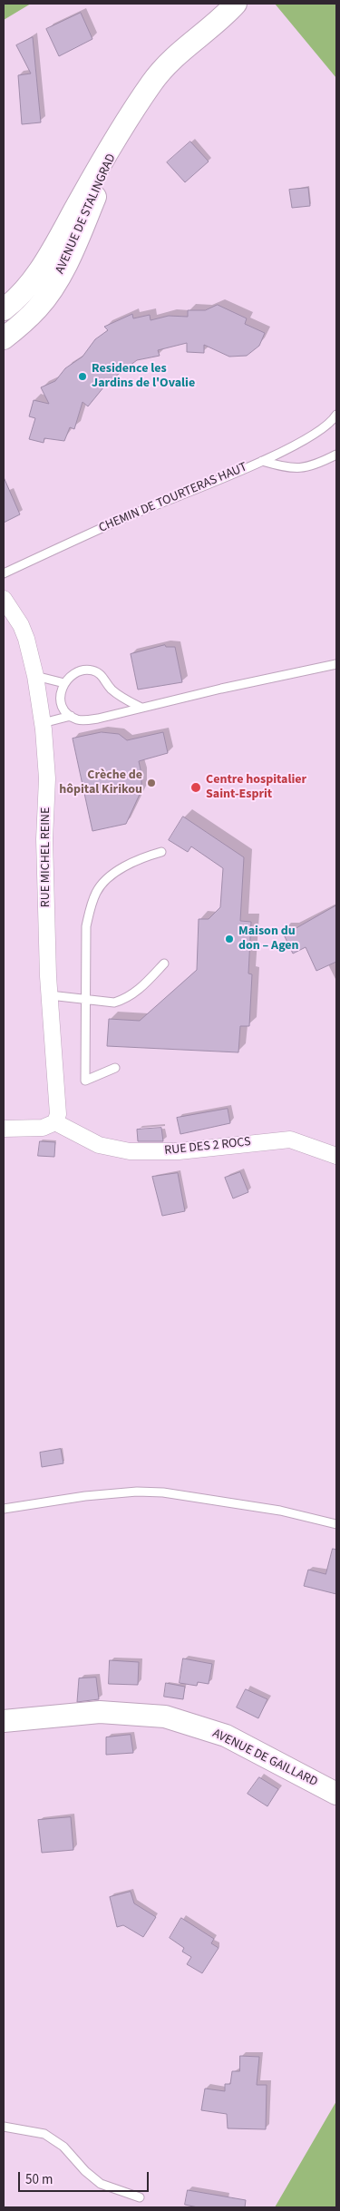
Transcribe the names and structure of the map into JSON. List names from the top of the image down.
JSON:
{
  "streets": {
    "main road": ["AVENUE DE STALINGRAD", "AVENUE DE GAILLARD"],
    "street": ["RUE MICHEL REINE", "RUE DES 2 ROCS"],
    "lane": ["CHEMIN DE TOURTERAS HAUT"]
  },
  "crossings": [
    ["RUE MICHEL REINE", "RUE DES 2 ROCS"]
  ],
  "places": [
    "Residence les Jardins de l'Ovalie",
    "Crèche de hôpital Kirikou",
    "Centre hospitalier Saint-Esprit",
    "Maison du don – Agen"
  ],
  "scale_bar": "50 m"
}
